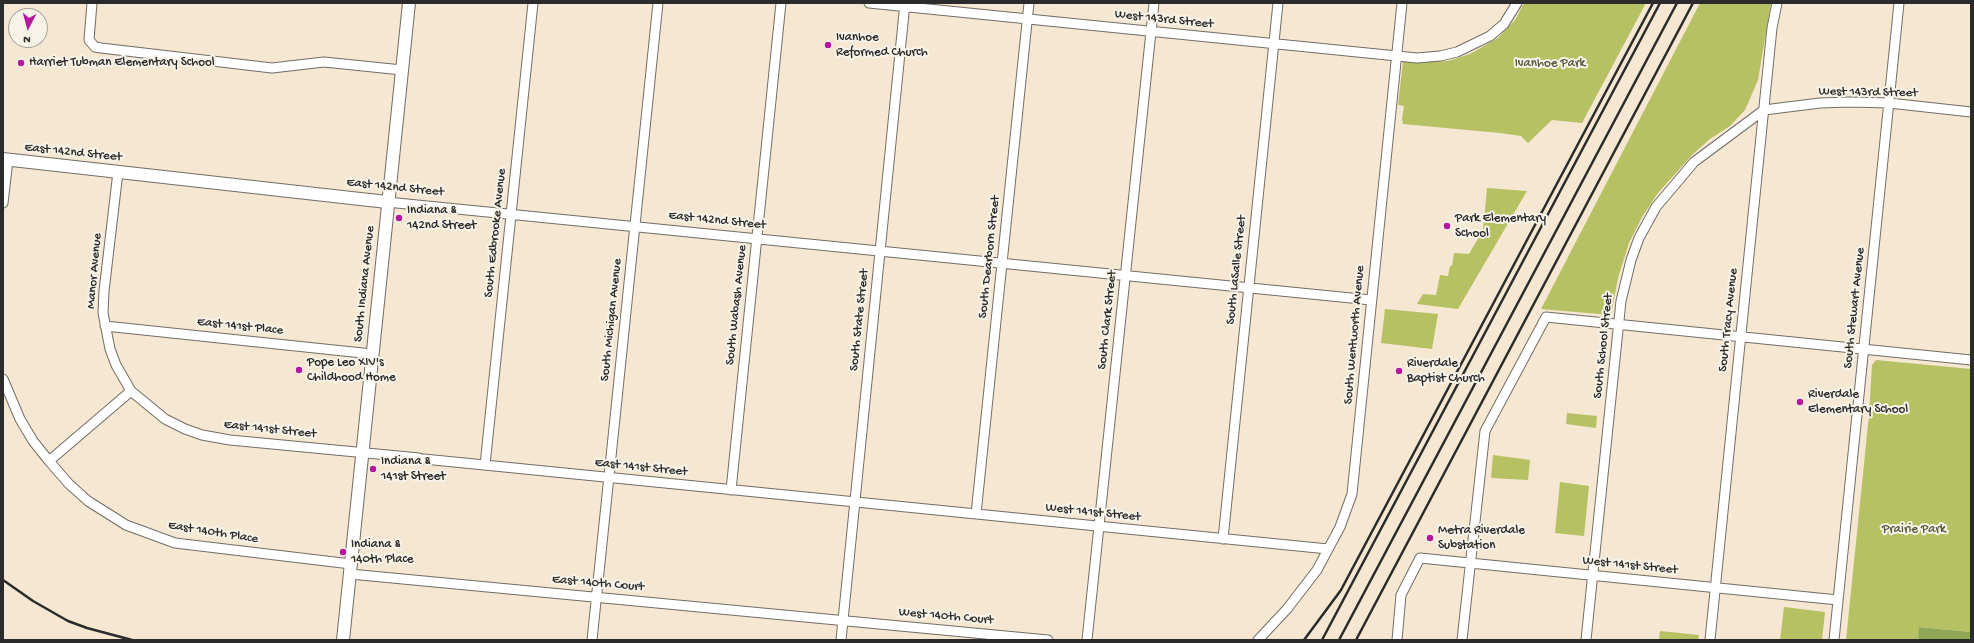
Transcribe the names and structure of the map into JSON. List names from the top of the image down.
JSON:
{
  "streets": {
    "main road": ["East 142nd Street", "South Indiana Avenue"],
    "street": [
      "West 143rd Street",
      "South Edbrooke Avenue",
      "South Dearborn Street",
      "South LaSalle Street",
      "Manor Avenue",
      "South Wabash Avenue",
      "South Stewart Avenue",
      "South Michigan Avenue",
      "South State Street",
      "South Clark Street",
      "South Tracy Avenue",
      "East 141st Place",
      "South Wentworth Avenue",
      "South School Street",
      "East 141st Street",
      "West 141st Street",
      "East 140th Place",
      "East 140th Court",
      "West 140th Court"
    ]
  },
  "crossings": [
    ["West 143rd Street", "South Dearborn Street"],
    ["West 143rd Street", "South LaSalle Street"],
    ["West 143rd Street", "South Stewart Avenue"],
    ["West 143rd Street", "South State Street"],
    ["West 143rd Street", "South Clark Street"],
    ["West 143rd Street", "South Tracy Avenue"],
    ["West 143rd Street", "South Wentworth Avenue"],
    ["West 143rd Street", "South School Street"],
    ["East 142nd Street", "South Edbrooke Avenue"],
    ["East 142nd Street", "South Dearborn Street"],
    ["East 142nd Street", "South LaSalle Street"],
    ["East 142nd Street", "Manor Avenue"],
    ["East 142nd Street", "South Indiana Avenue"],
    ["East 142nd Street", "South Wabash Avenue"],
    ["East 142nd Street", "South Michigan Avenue"],
    ["East 142nd Street", "South State Street"],
    ["East 142nd Street", "South Clark Street"],
    ["East 142nd Street", "South Wentworth Avenue"],
    ["South Edbrooke Avenue", "East 141st Street"],
    ["South Dearborn Street", "West 141st Street"],
    ["South LaSalle Street", "West 141st Street"],
    ["Manor Avenue", "East 141st Place"],
    ["Manor Avenue", "East 141st Street"],
    ["South Indiana Avenue", "East 141st Place"],
    ["South Indiana Avenue", "East 141st Street"],
    ["South Indiana Avenue", "East 140th Place"],
    ["South Indiana Avenue", "East 140th Court"],
    ["South Wabash Avenue", "East 141st Street"],
    ["South Stewart Avenue", "West 141st Street"],
    ["South Michigan Avenue", "East 141st Street"],
    ["South Michigan Avenue", "East 140th Court"],
    ["South State Street", "East 141st Street"],
    ["South State Street", "West 141st Street"],
    ["South State Street", "East 140th Court"],
    ["South State Street", "West 140th Court"],
    ["South Clark Street", "West 141st Street"],
    ["South Tracy Avenue", "South School Street"],
    ["South Tracy Avenue", "West 141st Street"],
    ["South Wentworth Avenue", "West 141st Street"],
    ["South School Street", "West 141st Street"],
    ["East 141st Street", "West 141st Street"],
    ["East 140th Place", "East 140th Court"],
    ["East 140th Court", "West 140th Court"]
  ],
  "parks": ["Ivanhoe Park", "Prairie Park"],
  "places": [
    "Ivanhoe Reformed Church",
    "Harriet Tubman Elementary School",
    "Indiana & 142nd Street",
    "Park Elementary School",
    "Pope Leo XIV's Childhood Home",
    "Riverdale Baptist Church",
    "Riverdale Elementary School",
    "Indiana & 141st Street",
    "Metra Riverdale Substation",
    "Indiana & 140th Place"
  ],
  "north": "bottom"
}
